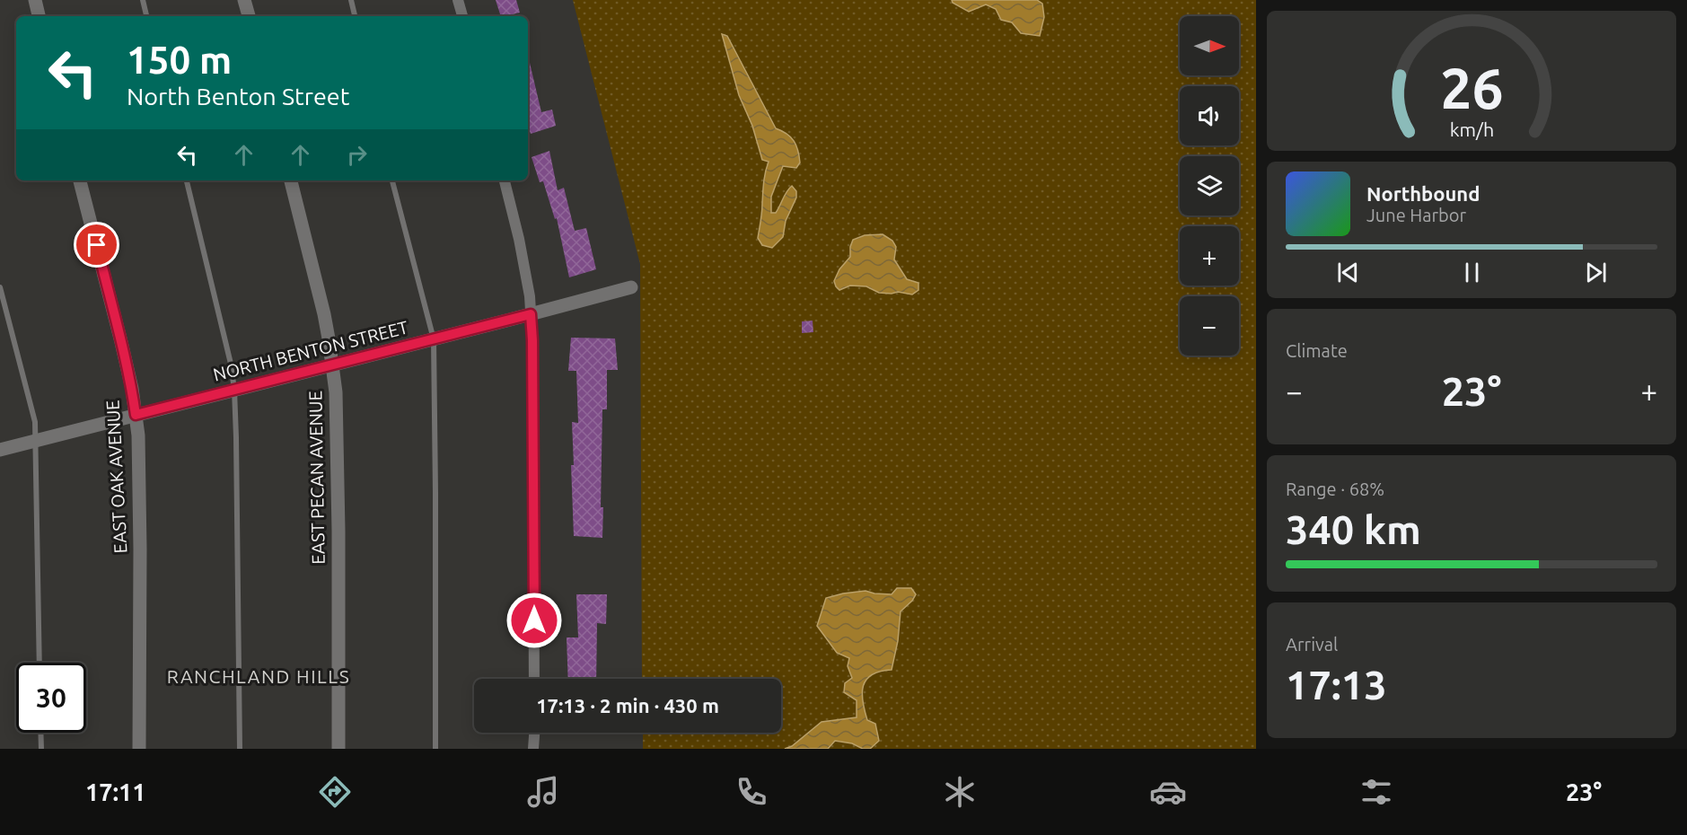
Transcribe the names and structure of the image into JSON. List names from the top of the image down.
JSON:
{
  "streets": {
    "street": ["NORTH BENTON STREET", "EAST OAK AVENUE", "EAST PECAN AVENUE"]
  },
  "crossings": [
    ["NORTH BENTON STREET", "EAST OAK AVENUE"],
    ["NORTH BENTON STREET", "EAST PECAN AVENUE"]
  ],
  "districts": ["RANCHLAND HILLS"],
  "north": "right",
  "page": {
    "map_buttons": ["+", "−"],
    "turn": ["150 m", "North Benton Street"],
    "song": ["Northbound", "June Harbor"],
    "tile": [
      "Climate",
      ["Range · 68%", "340 km"],
      ["Arrival", "17:13"]
    ],
    "heat": ["−", "23°", "+"],
    "limit": "30",
    "trip": "17:13 · 2 min · 430 m",
    "tabs": ["17:11", "23°"],
    "gauge": ["26", "km/h"]
  }
}
